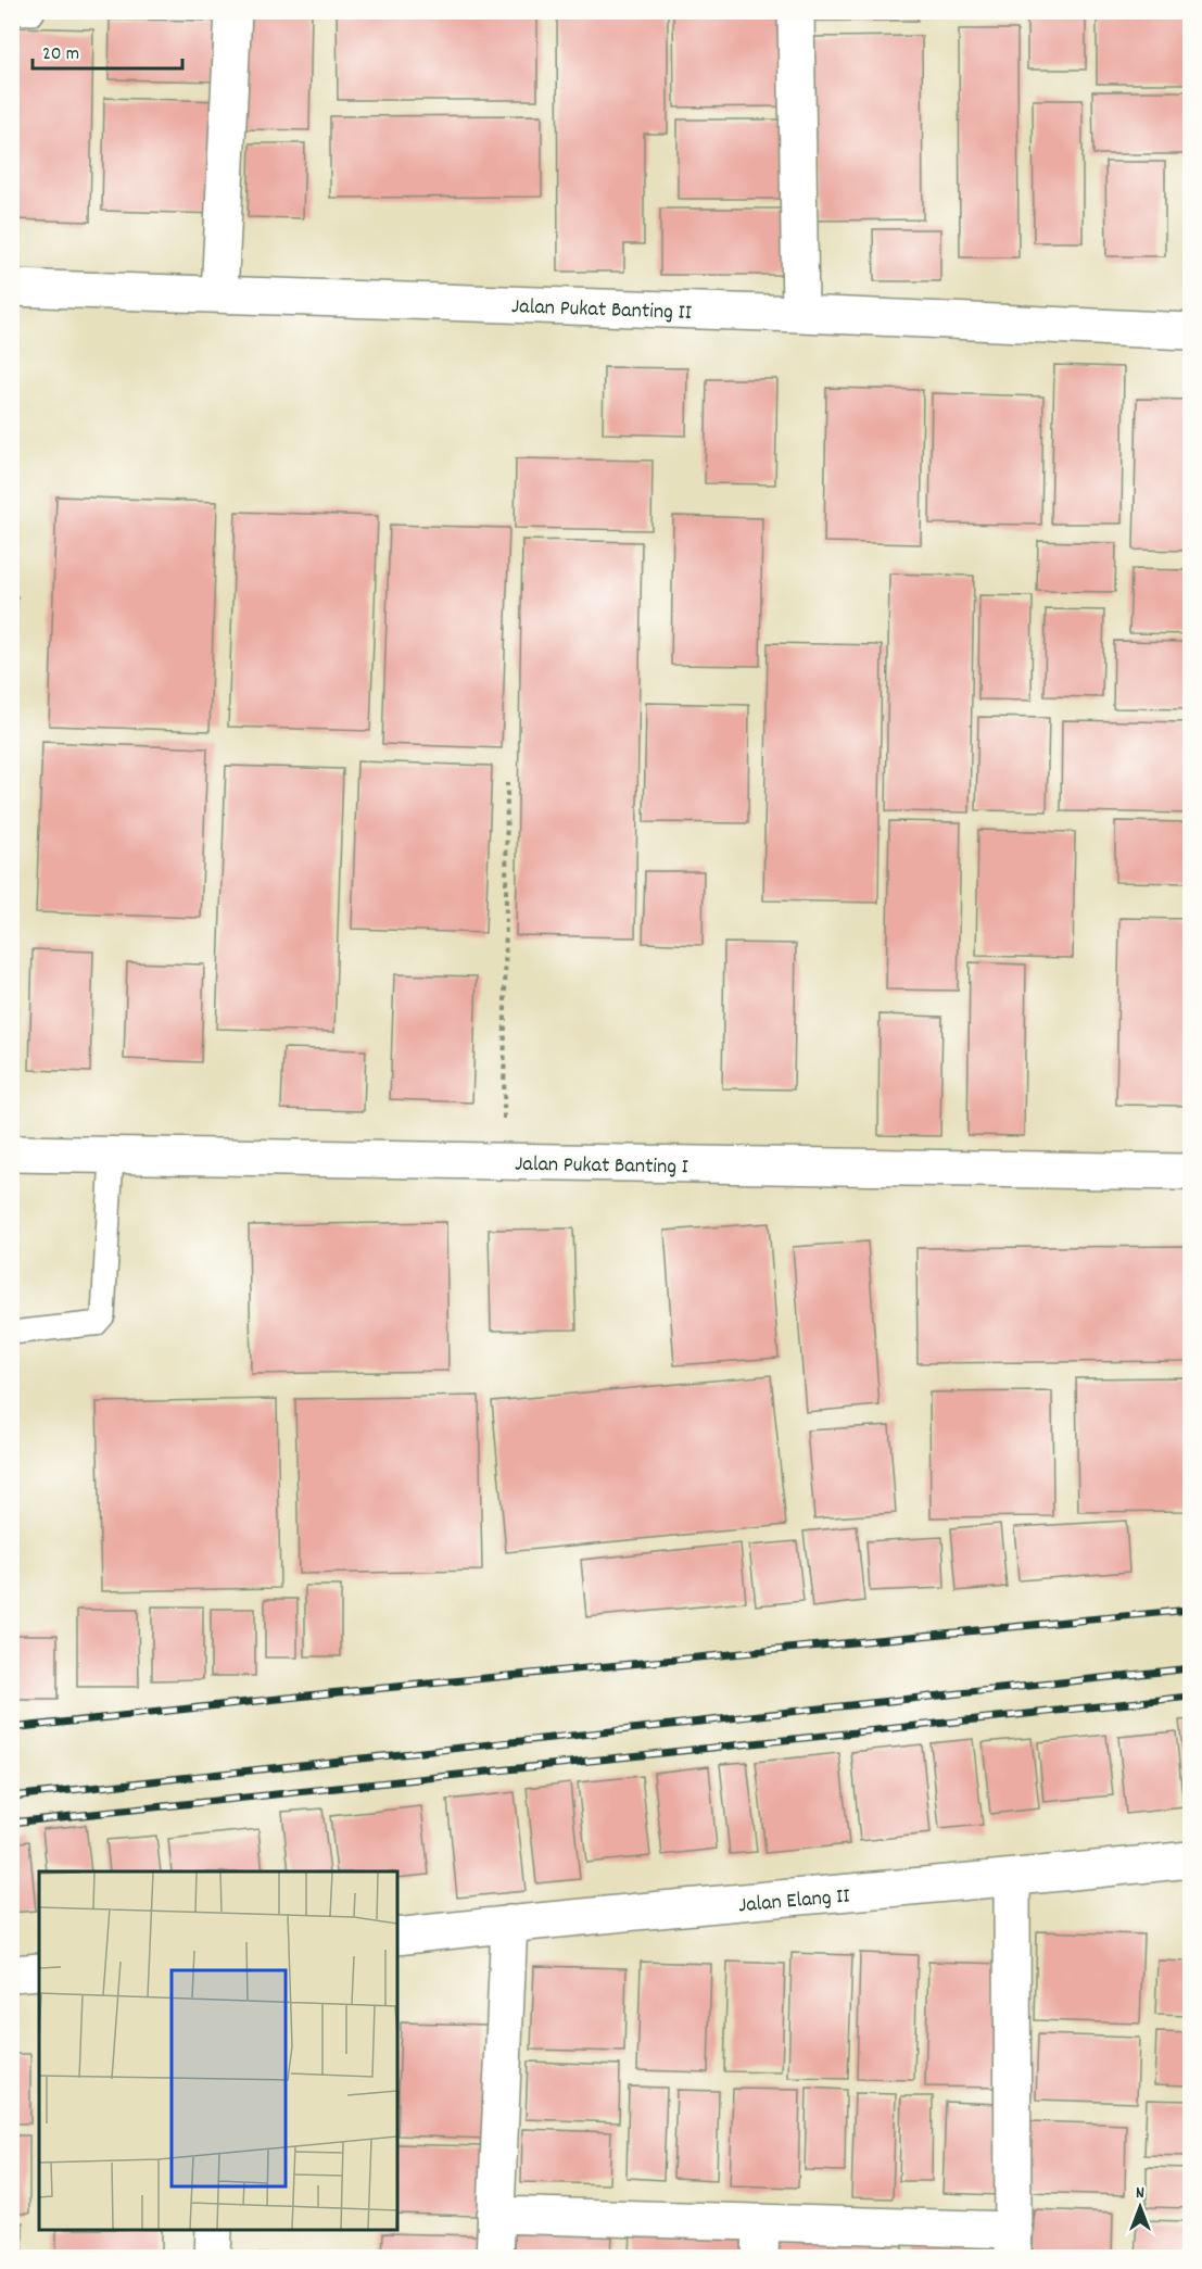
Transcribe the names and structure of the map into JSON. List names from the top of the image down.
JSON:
{
  "streets": {
    "street": ["Jalan Pukat Banting II", "Jalan Pukat Banting I", "Jalan Elang II"]
  },
  "scale_bar": "20 m",
  "north": "top"
}
